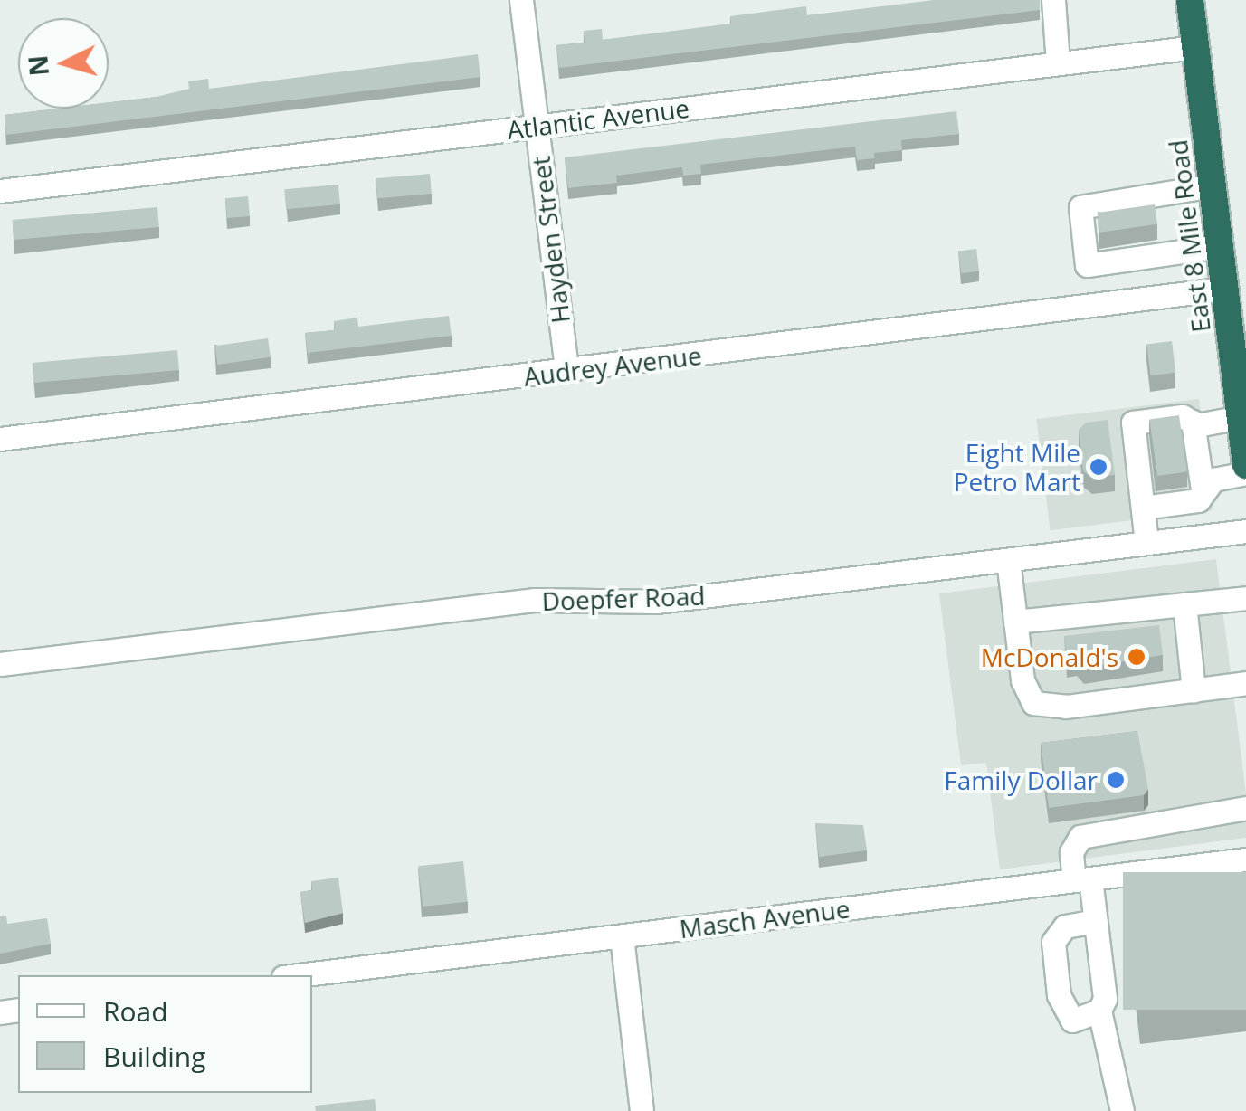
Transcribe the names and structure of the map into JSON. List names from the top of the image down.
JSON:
{
  "streets": {
    "highway": ["East 8 Mile Road"],
    "street": [
      "Atlantic Avenue",
      "Hayden Street",
      "Audrey Avenue",
      "Doepfer Road",
      "Masch Avenue"
    ]
  },
  "crossings": [
    ["Atlantic Avenue", "East 8 Mile Road"],
    ["Atlantic Avenue", "Hayden Street"],
    ["East 8 Mile Road", "Audrey Avenue"],
    ["Hayden Street", "Audrey Avenue"]
  ],
  "places": ["Eight Mile Petro Mart", "McDonald's", "Family Dollar"],
  "legend": ["Road", "Building"],
  "north": "left"
}
